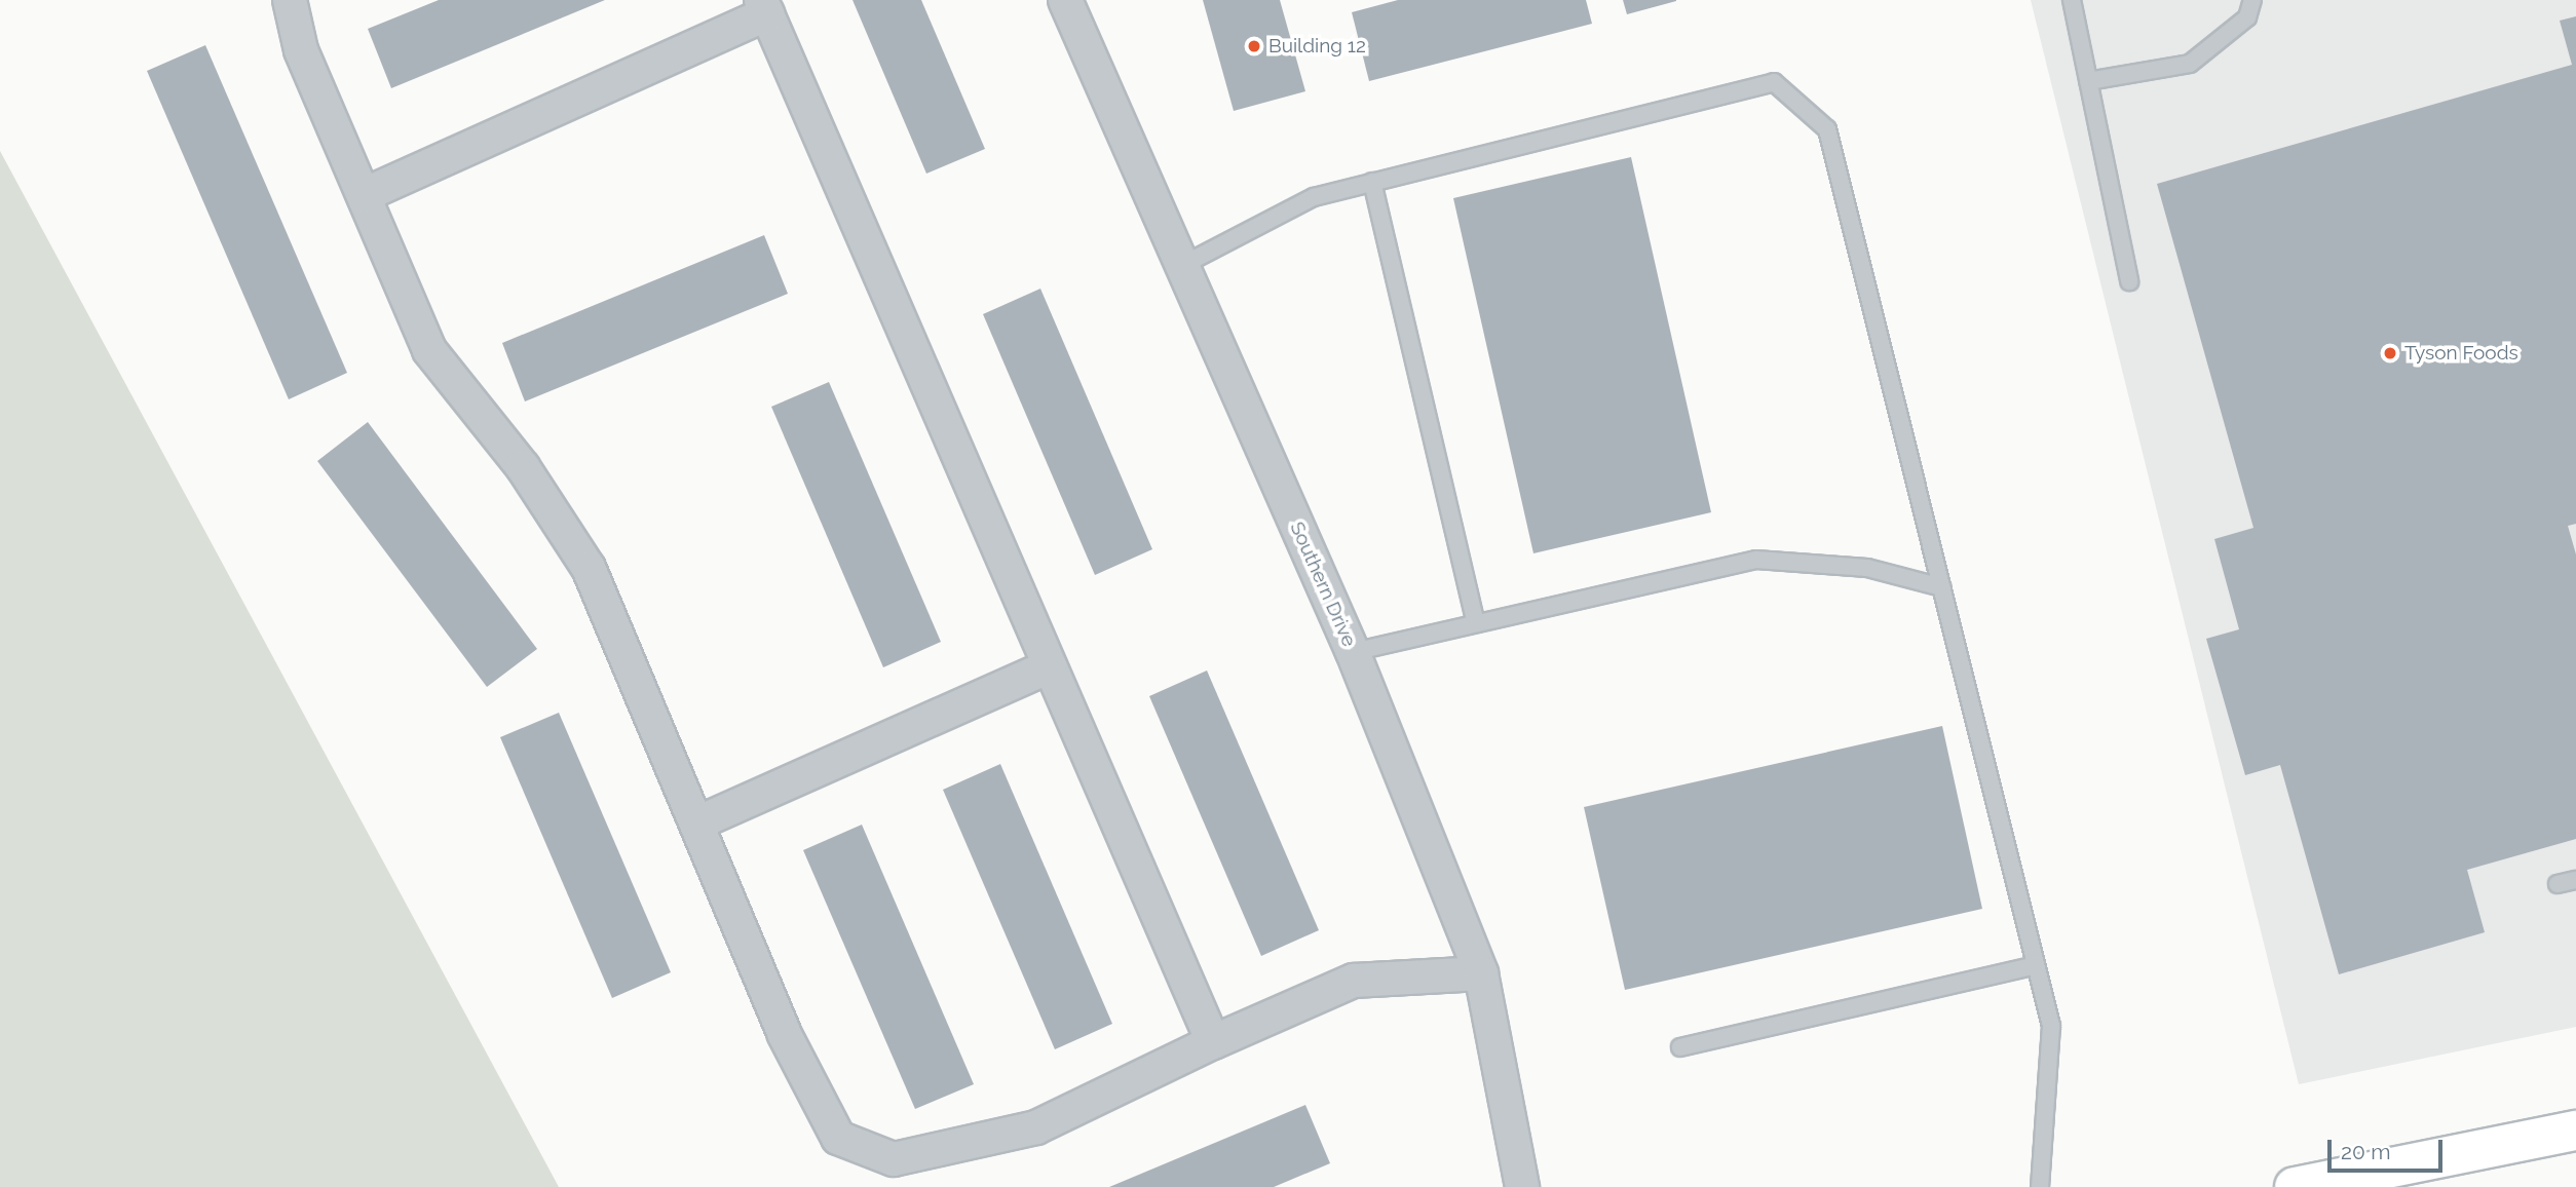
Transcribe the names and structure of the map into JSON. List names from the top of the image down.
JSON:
{
  "streets": {
    "street": ["Southern Drive"]
  },
  "places": ["Building 12", "Tyson Foods"],
  "scale_bar": "20 m"
}
